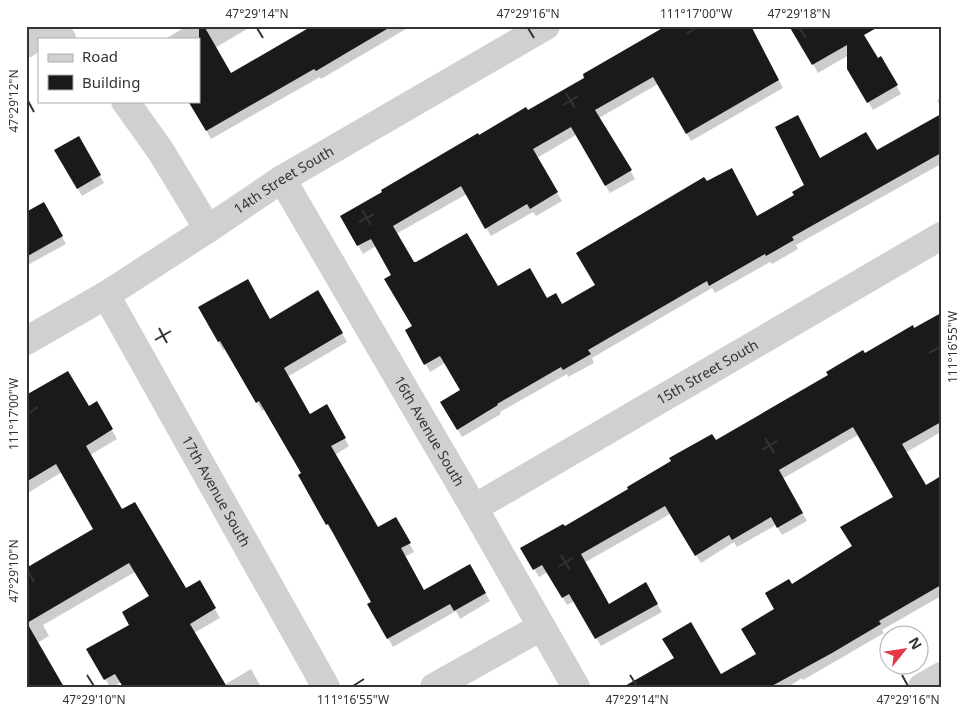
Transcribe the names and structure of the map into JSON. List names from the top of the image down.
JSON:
{
  "streets": {
    "street": [
      "14th Street South",
      "15th Street South",
      "16th Avenue South",
      "17th Avenue South"
    ]
  },
  "crossings": [
    ["14th Street South", "16th Avenue South"],
    ["14th Street South", "17th Avenue South"],
    ["15th Street South", "16th Avenue South"]
  ],
  "legend": ["Road", "Building"],
  "north": "top right",
  "coordinates": [
    "47°29'14\"N",
    "47°29'16\"N",
    "111°17'00\"W",
    "47°29'18\"N",
    "47°29'12\"N",
    "111°16'55\"W",
    "47°29'10\"N"
  ]
}
